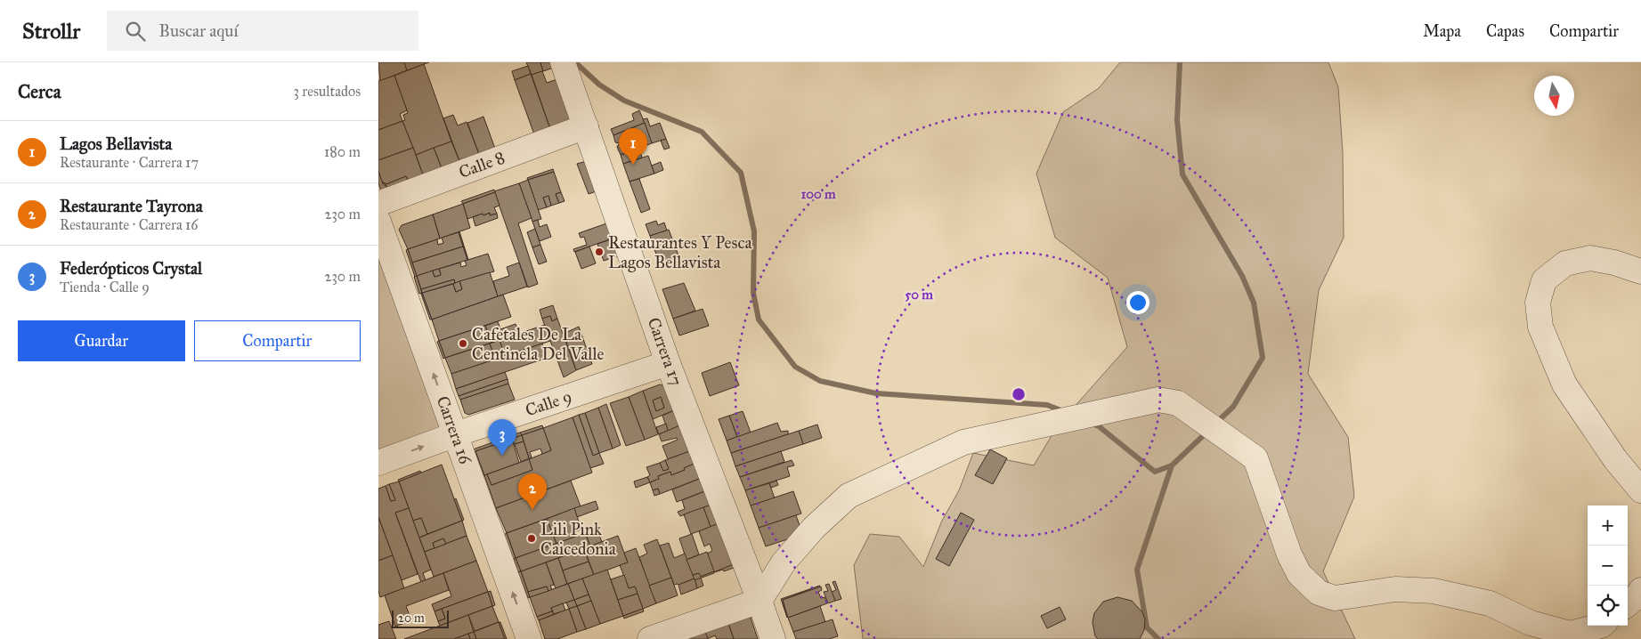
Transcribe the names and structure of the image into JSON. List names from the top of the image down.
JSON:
{
  "streets": {
    "street": [
      "Calle 8",
      "Carrera 17",
      "Calle 9",
      "Carrera 16"
    ]
  },
  "crossings": [
    ["Calle 8", "Carrera 17"],
    ["Carrera 17", "Calle 9"],
    ["Calle 9", "Carrera 16"]
  ],
  "one_way": ["Carrera 16"],
  "places": ["Restaurantes Y Pesca Lagos Bellavista", "Cafetales De La Centinela Del Valle", "Lili Pink Caicedonia"],
  "scale_bar": "20 m",
  "north": "bottom",
  "page": {
    "header": "Strollr",
    "search": "Buscar aquí",
    "nav": ["Mapa", "Capas", "Compartir"],
    "heading": ["Cerca", "3 resultados"],
    "list": [
      {
        "mark": "1",
        "name": "Lagos Bellavista",
        "note": "Restaurante · Carrera 17",
        "value": "180 m"
      },
      {
        "mark": "2",
        "name": "Restaurante Tayrona",
        "note": "Restaurante · Carrera 16",
        "value": "230 m"
      },
      {
        "mark": "3",
        "name": "Federópticos Crystal",
        "note": "Tienda · Calle 9",
        "value": "230 m"
      }
    ],
    "pins": ["1", "3", "2"],
    "buttons": ["Guardar", "Compartir"],
    "map_buttons": ["+", "−"],
    "scale": "20 m"
  },
  "rings": ["100 m", "50 m"]
}
